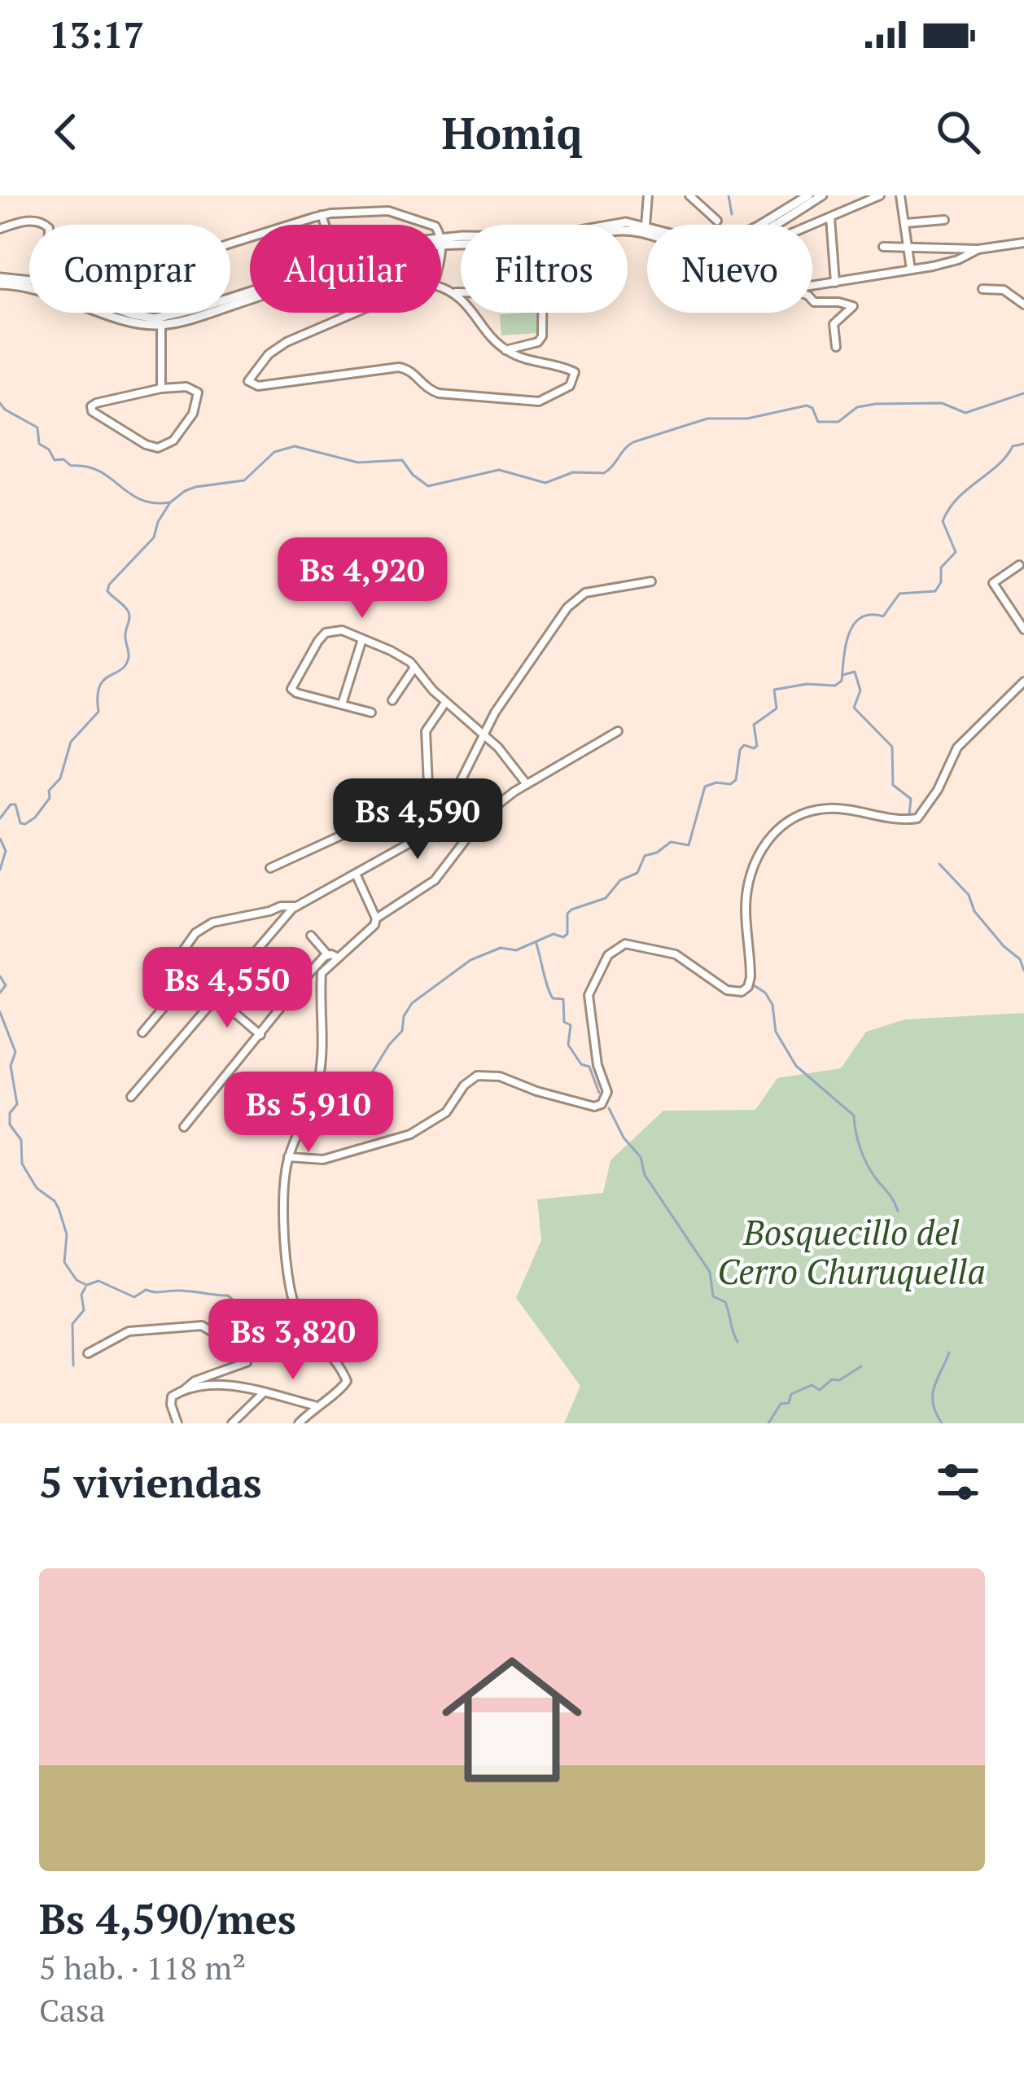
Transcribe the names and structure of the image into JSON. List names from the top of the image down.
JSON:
{
  "parks": ["Bosquecillo del Cerro Churuquella"],
  "page": {
    "status": "13:17",
    "header": "Homiq",
    "chip": [
      "Comprar",
      "Alquilar",
      "Filtros",
      "Nuevo"
    ],
    "price": [
      "Bs 4,920",
      "Bs 4,590",
      "Bs 4,550",
      "Bs 5,910",
      "Bs 3,820"
    ],
    "heading": "5 viviendas",
    "list": [
      {
        "name": "Bs 4,590/mes",
        "note": "5 hab. · 118 m² · Casa"
      }
    ]
  }
}
